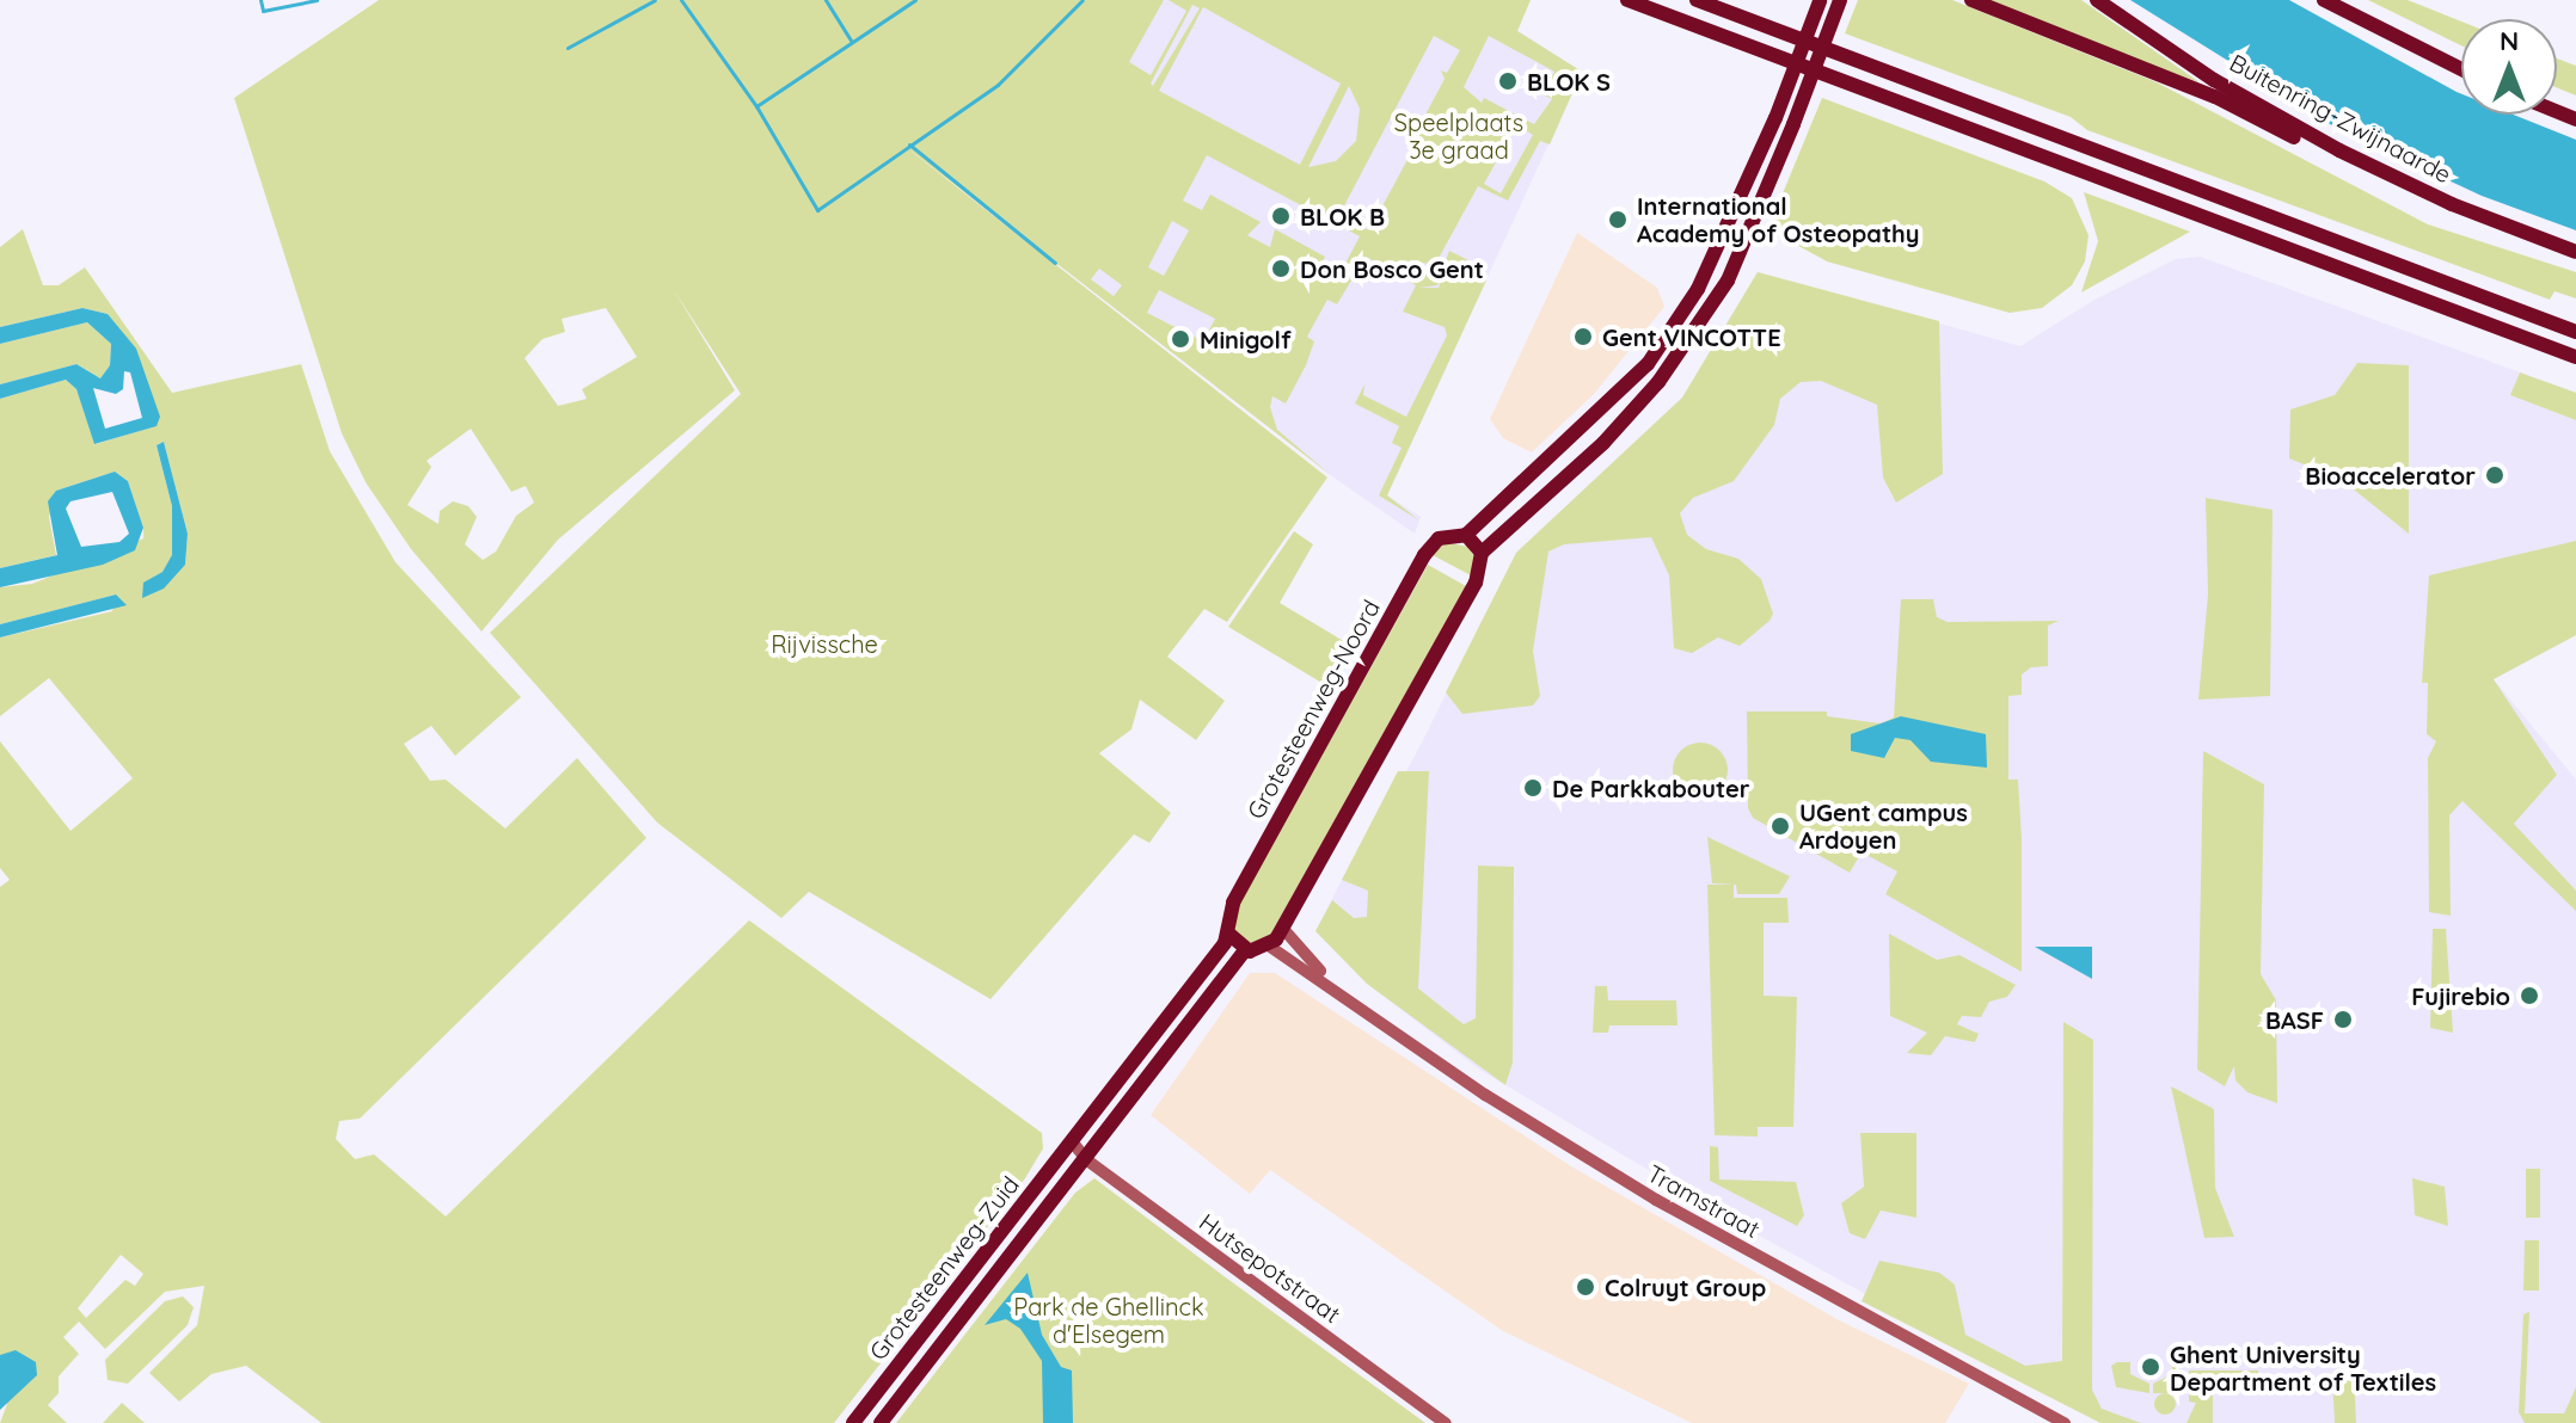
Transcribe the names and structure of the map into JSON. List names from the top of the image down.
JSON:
{
  "streets": {
    "highway": ["Buitenring-Zwijnaarde", "Grotesteenweg-Noord", "Grotesteenweg-Zuid"],
    "main road": ["Tramstraat", "Hutsepotstraat"]
  },
  "crossings": [
    ["Grotesteenweg-Noord", "Grotesteenweg-Zuid"],
    ["Grotesteenweg-Noord", "Hutsepotstraat"],
    ["Grotesteenweg-Zuid", "Hutsepotstraat"]
  ],
  "parks": ["Speelplaats 3e graad", "Rijvissche", "Park de Ghellinck d'Elsegem"],
  "places": [
    "BLOK S",
    "BLOK B",
    "International Academy of Osteopathy",
    "Don Bosco Gent",
    "Gent VINCOTTE",
    "Minigolf",
    "Bioaccelerator",
    "De Parkkabouter",
    "UGent campus Ardoyen",
    "Fujirebio",
    "BASF",
    "Colruyt Group",
    "Ghent University Department of Textiles"
  ],
  "north": "top"
}
